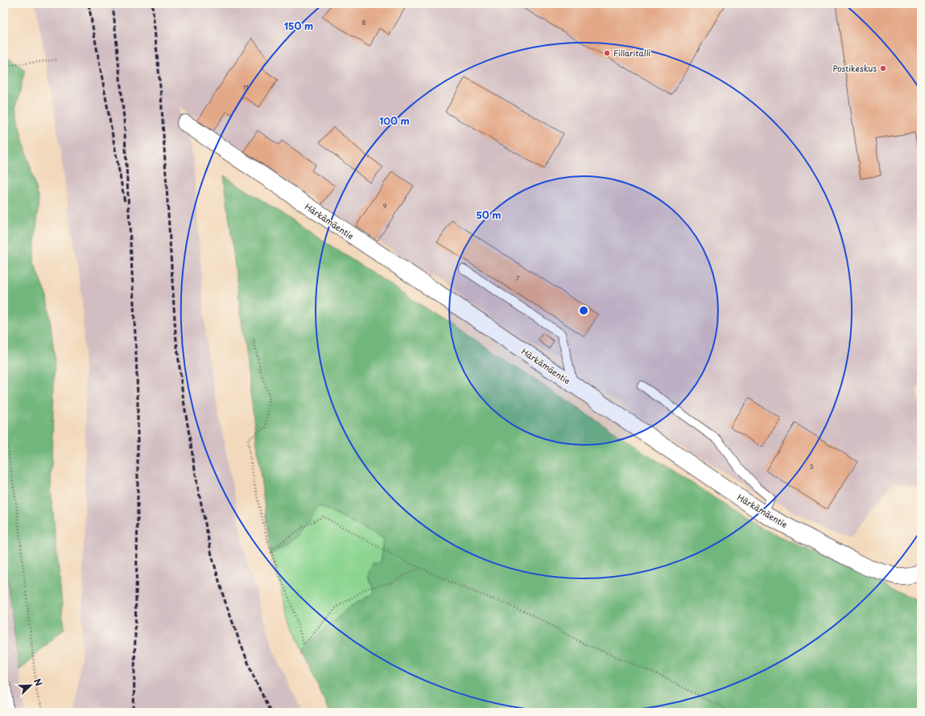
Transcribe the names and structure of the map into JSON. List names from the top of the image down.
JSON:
{
  "streets": {
    "street": ["Härkämäentie"]
  },
  "places": ["Fillaritalli", "Postikeskus"],
  "house_numbers": [
    "8",
    "11",
    "9",
    "7",
    "3"
  ],
  "north": "top right",
  "rings": ["150 m", "100 m", "50 m"]
}
